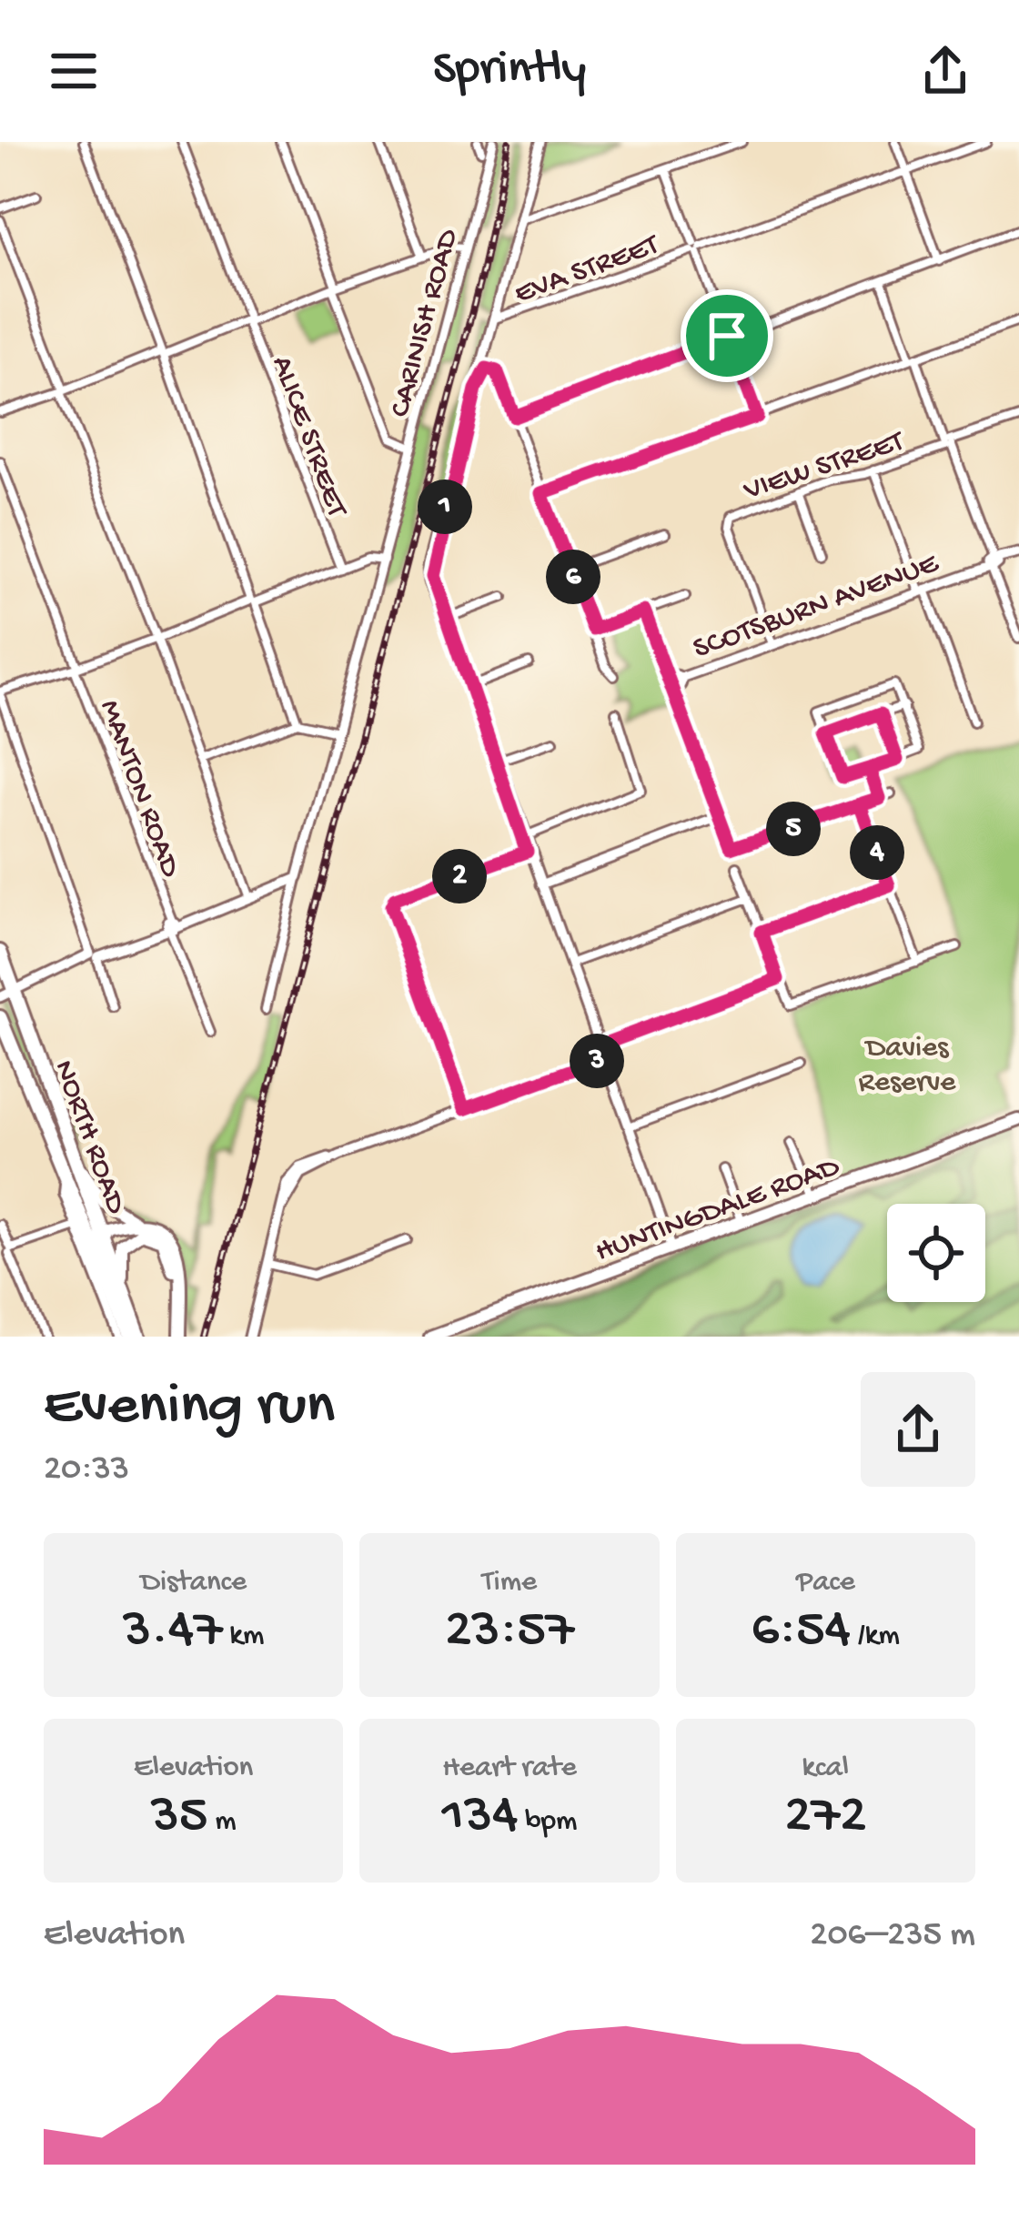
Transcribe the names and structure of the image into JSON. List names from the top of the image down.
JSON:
{
  "streets": {
    "highway": ["NORTH ROAD"],
    "main road": ["HUNTINGDALE ROAD"],
    "street": [
      "EVA STREET",
      "CARINISH ROAD",
      "ALICE STREET",
      "VIEW STREET",
      "SCOTSBURN AVENUE",
      "MANTON ROAD"
    ]
  },
  "crossings": [
    ["VIEW STREET", "SCOTSBURN AVENUE"]
  ],
  "parks": ["Davies Reserve"],
  "page": {
    "header": "Sprintly",
    "pins": [
      "1",
      "6",
      "5",
      "4",
      "2",
      "3"
    ],
    "heading": ["Evening run", "20:33"],
    "stats": [
      ["Distance", "3.47 km"],
      ["Time", "23:57"],
      ["Pace", "6:54 /km"],
      ["Elevation", "35 m"],
      ["Heart rate", "134 bpm"],
      ["kcal", "272"]
    ],
    "chart": ["Elevation", "206–235 m"]
  }
}
